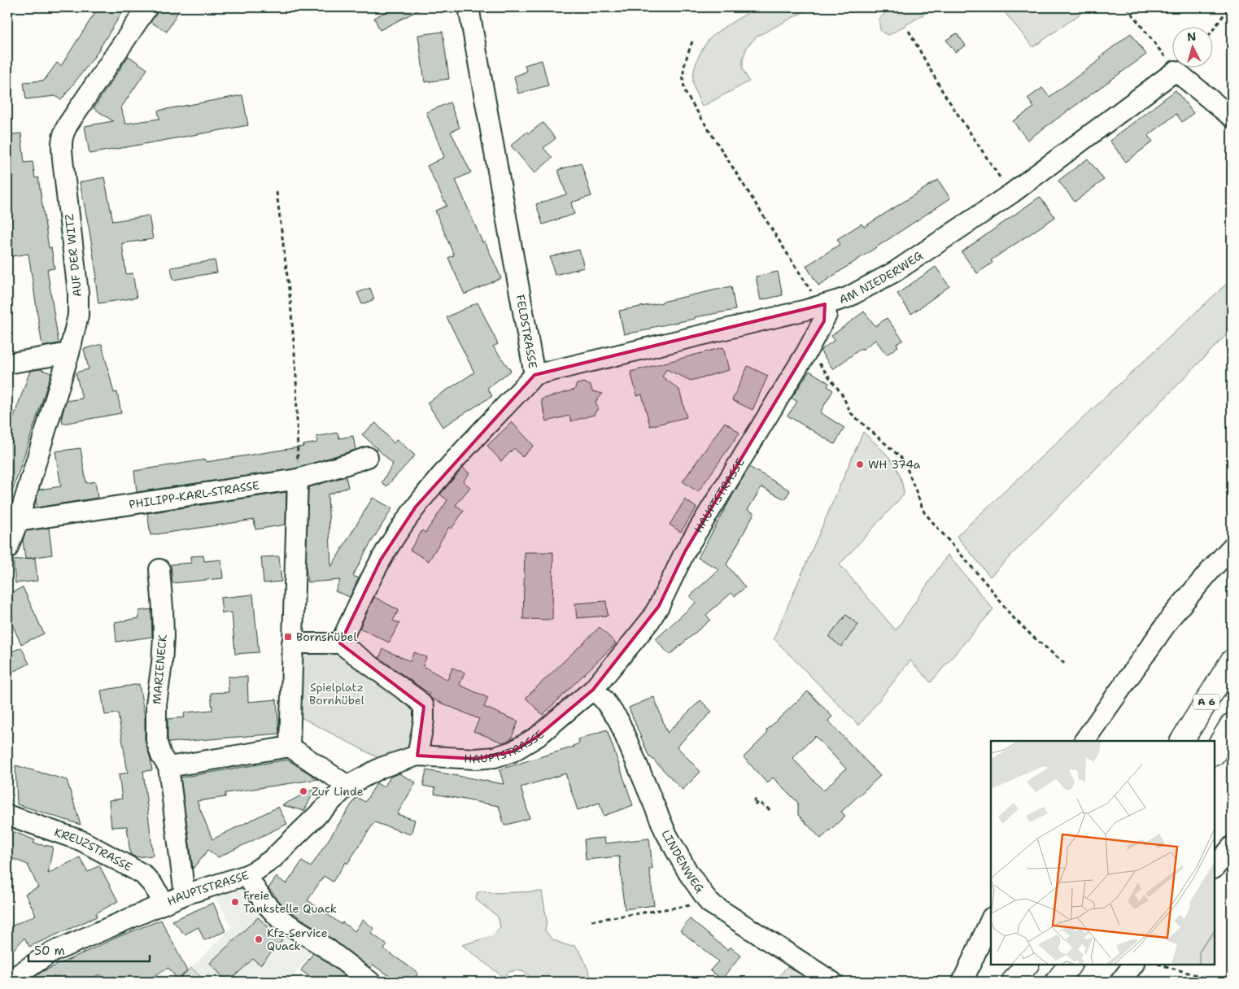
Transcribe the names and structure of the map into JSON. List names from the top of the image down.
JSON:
{
  "streets": {
    "highway": ["A 6"],
    "street": [
      "AUF DER WITZ",
      "AM NIEDERWEG",
      "FELDSTRASSE",
      "PHILIPP-KARL-STRASSE",
      "HAUPTSTRASSE",
      "MARIENECK",
      "KREUZSTRASSE",
      "LINDENWEG"
    ]
  },
  "crossings": [
    ["AUF DER WITZ", "PHILIPP-KARL-STRASSE"],
    ["AM NIEDERWEG", "FELDSTRASSE"],
    ["AM NIEDERWEG", "HAUPTSTRASSE"],
    ["HAUPTSTRASSE", "MARIENECK"],
    ["HAUPTSTRASSE", "KREUZSTRASSE"],
    ["HAUPTSTRASSE", "LINDENWEG"]
  ],
  "parks": ["Spielplatz Bornhübel"],
  "places": {
    "other": [
      "WH 374a",
      "Zur Linde",
      "Freie Tankstelle Quack",
      "Kfz-Service Quack"
    ],
    "transit": ["Bornshübel"]
  },
  "scale_bar": "50 m",
  "north": "top"
}
